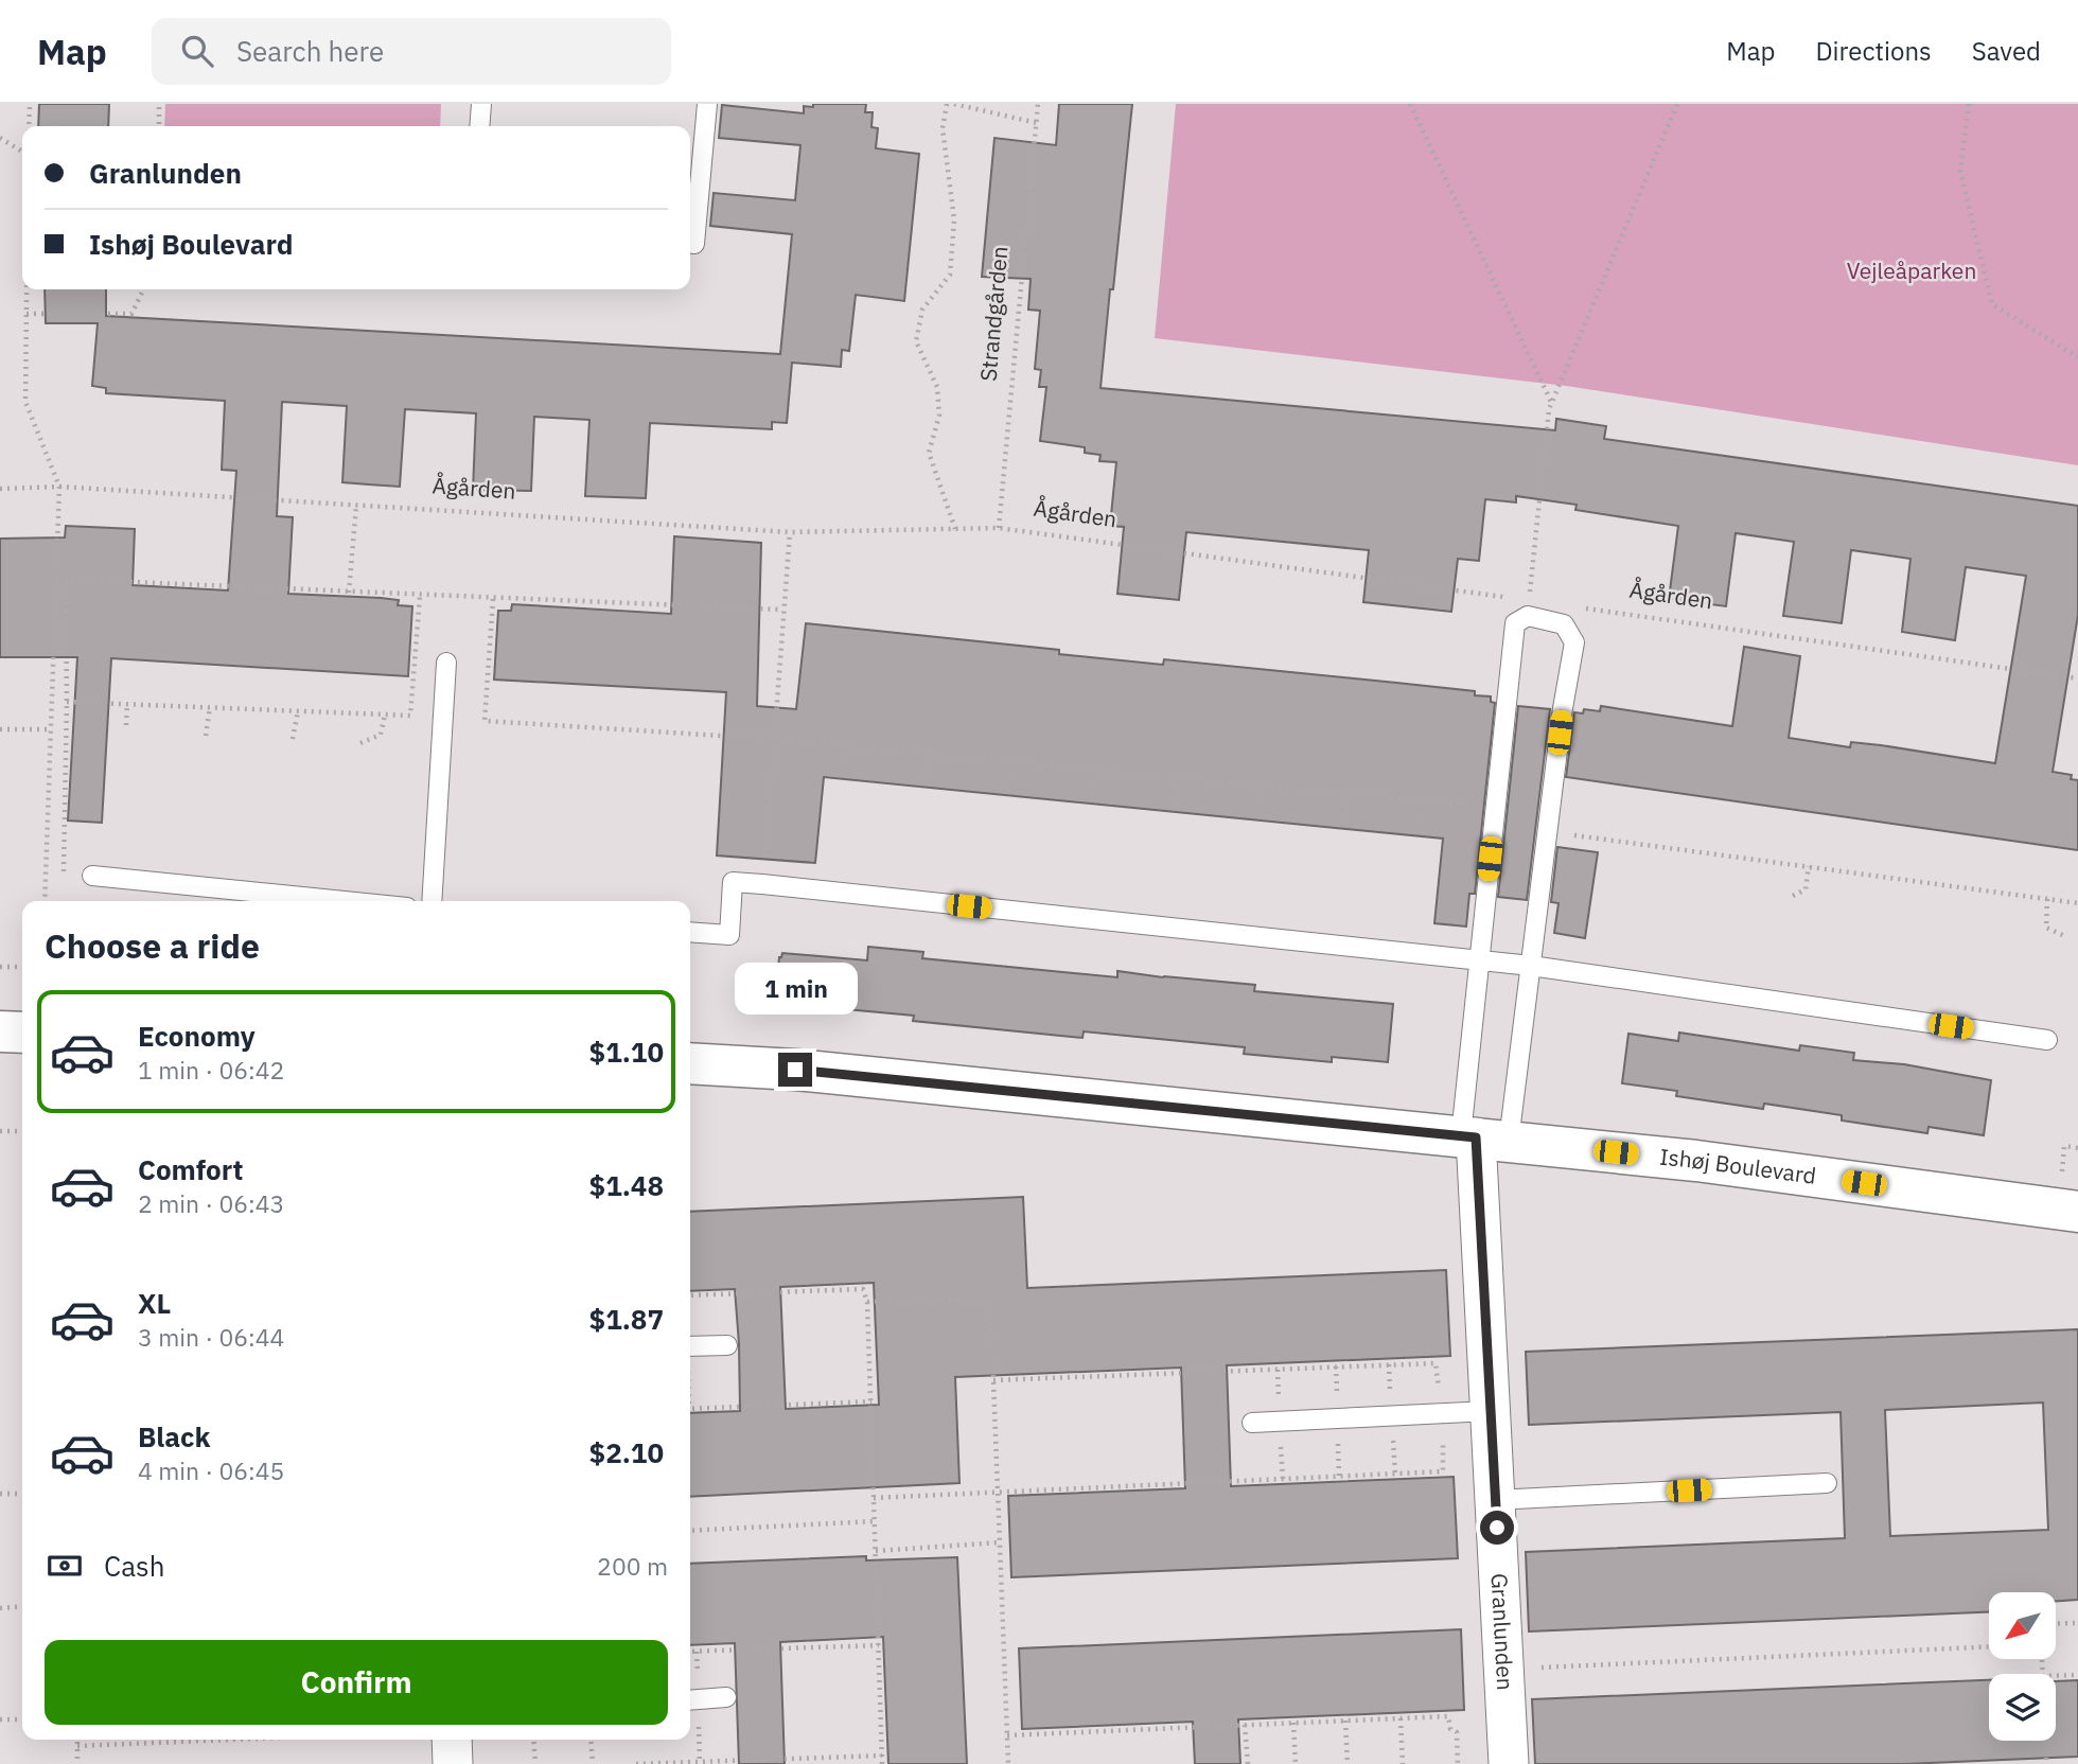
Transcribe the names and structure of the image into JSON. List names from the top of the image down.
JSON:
{
  "streets": {
    "street": ["Ishøj Boulevard", "Granlunden"],
    "path": ["Strandgården", "Ågården"]
  },
  "crossings": [
    ["Strandgården", "Ågården"],
    ["Ishøj Boulevard", "Granlunden"]
  ],
  "parks": ["Vejleåparken"],
  "north": "bottom left",
  "page": {
    "header": "Map",
    "search": "Search here",
    "nav": ["Map", "Directions", "Saved"],
    "banner": ["Granlunden", "Ishøj Boulevard"],
    "heading": "Choose a ride",
    "bubble": "1 min",
    "list": [
      {
        "name": "Economy",
        "note": "1 min · 06:42",
        "value": "$1.10"
      },
      {
        "name": "Comfort",
        "note": "2 min · 06:43",
        "value": "$1.48"
      },
      {
        "name": "XL",
        "note": "3 min · 06:44",
        "value": "$1.87"
      },
      {
        "name": "Black",
        "note": "4 min · 06:45",
        "value": "$2.10"
      }
    ],
    "pay": ["Cash", "200 m"],
    "buttons": "Confirm"
  }
}
